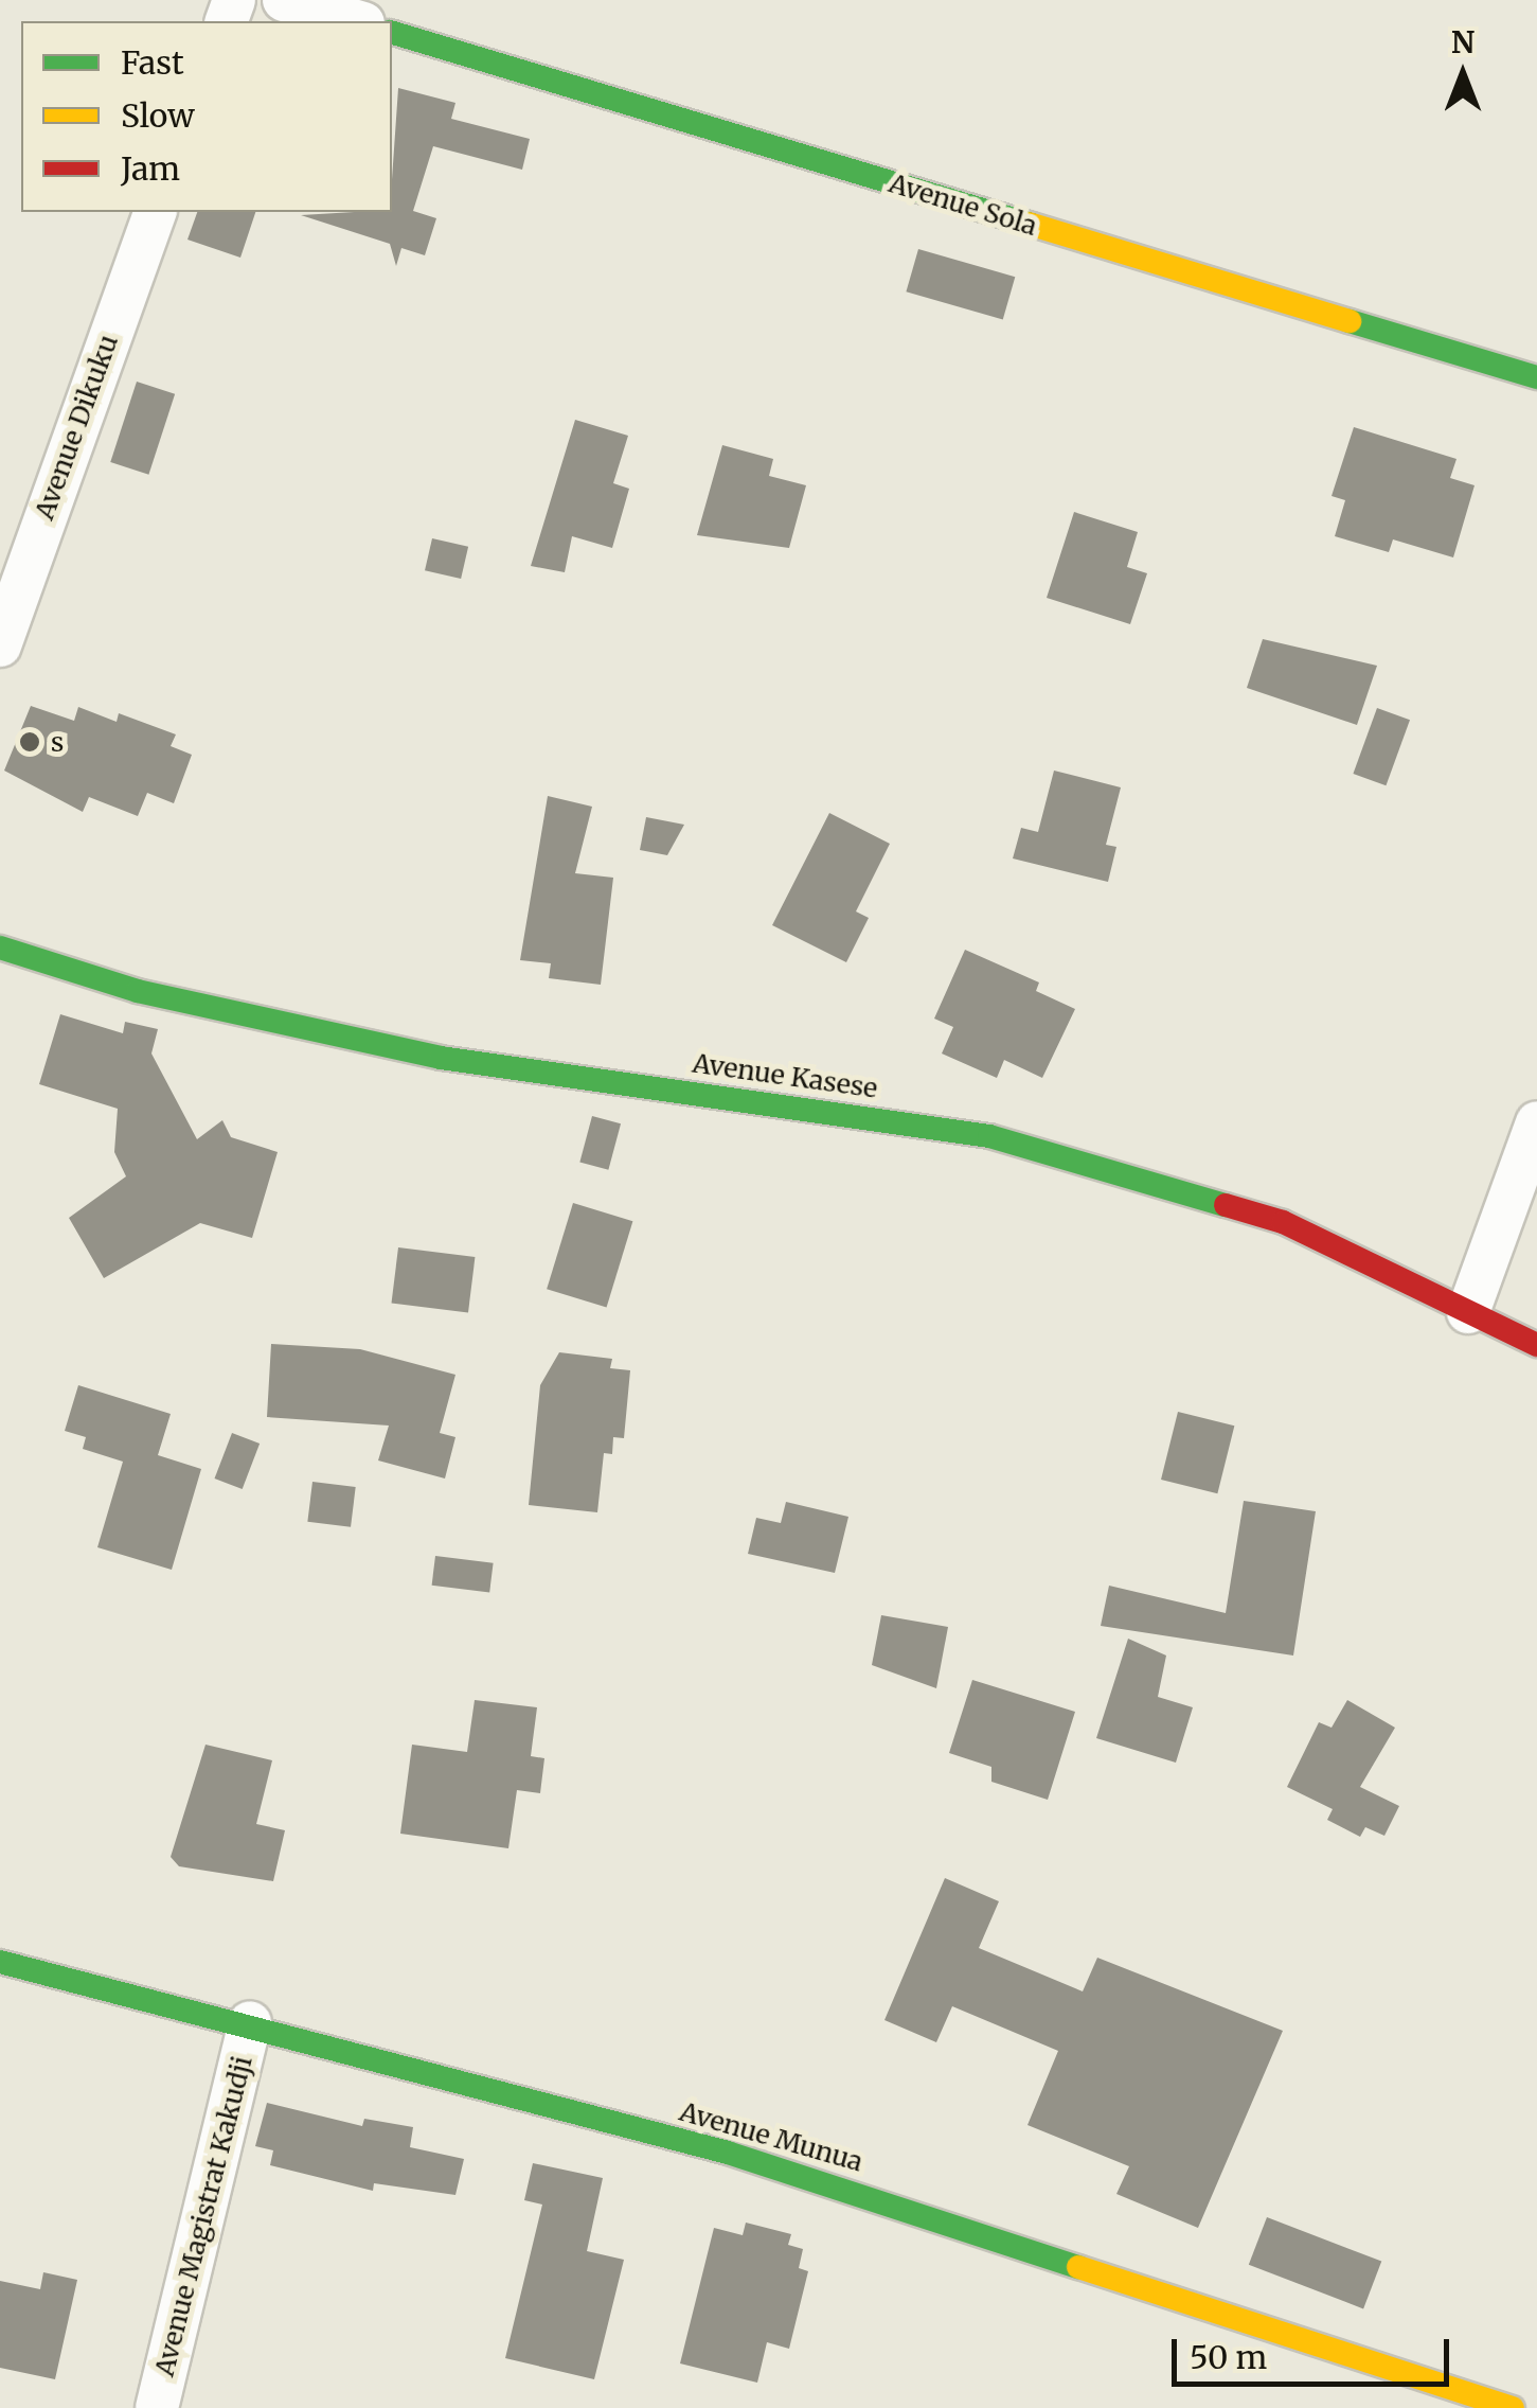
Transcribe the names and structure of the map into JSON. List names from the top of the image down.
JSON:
{
  "streets": {
    "street": [
      "Avenue Sola",
      "Avenue Dikuku",
      "Avenue Kasese",
      "Avenue Munua",
      "Avenue Magistrat Kakudji"
    ]
  },
  "crossings": [
    ["Avenue Munua", "Avenue Magistrat Kakudji"]
  ],
  "places": ["s"],
  "legend": ["Fast", "Slow", "Jam"],
  "scale_bar": "50 m",
  "north": "top"
}
